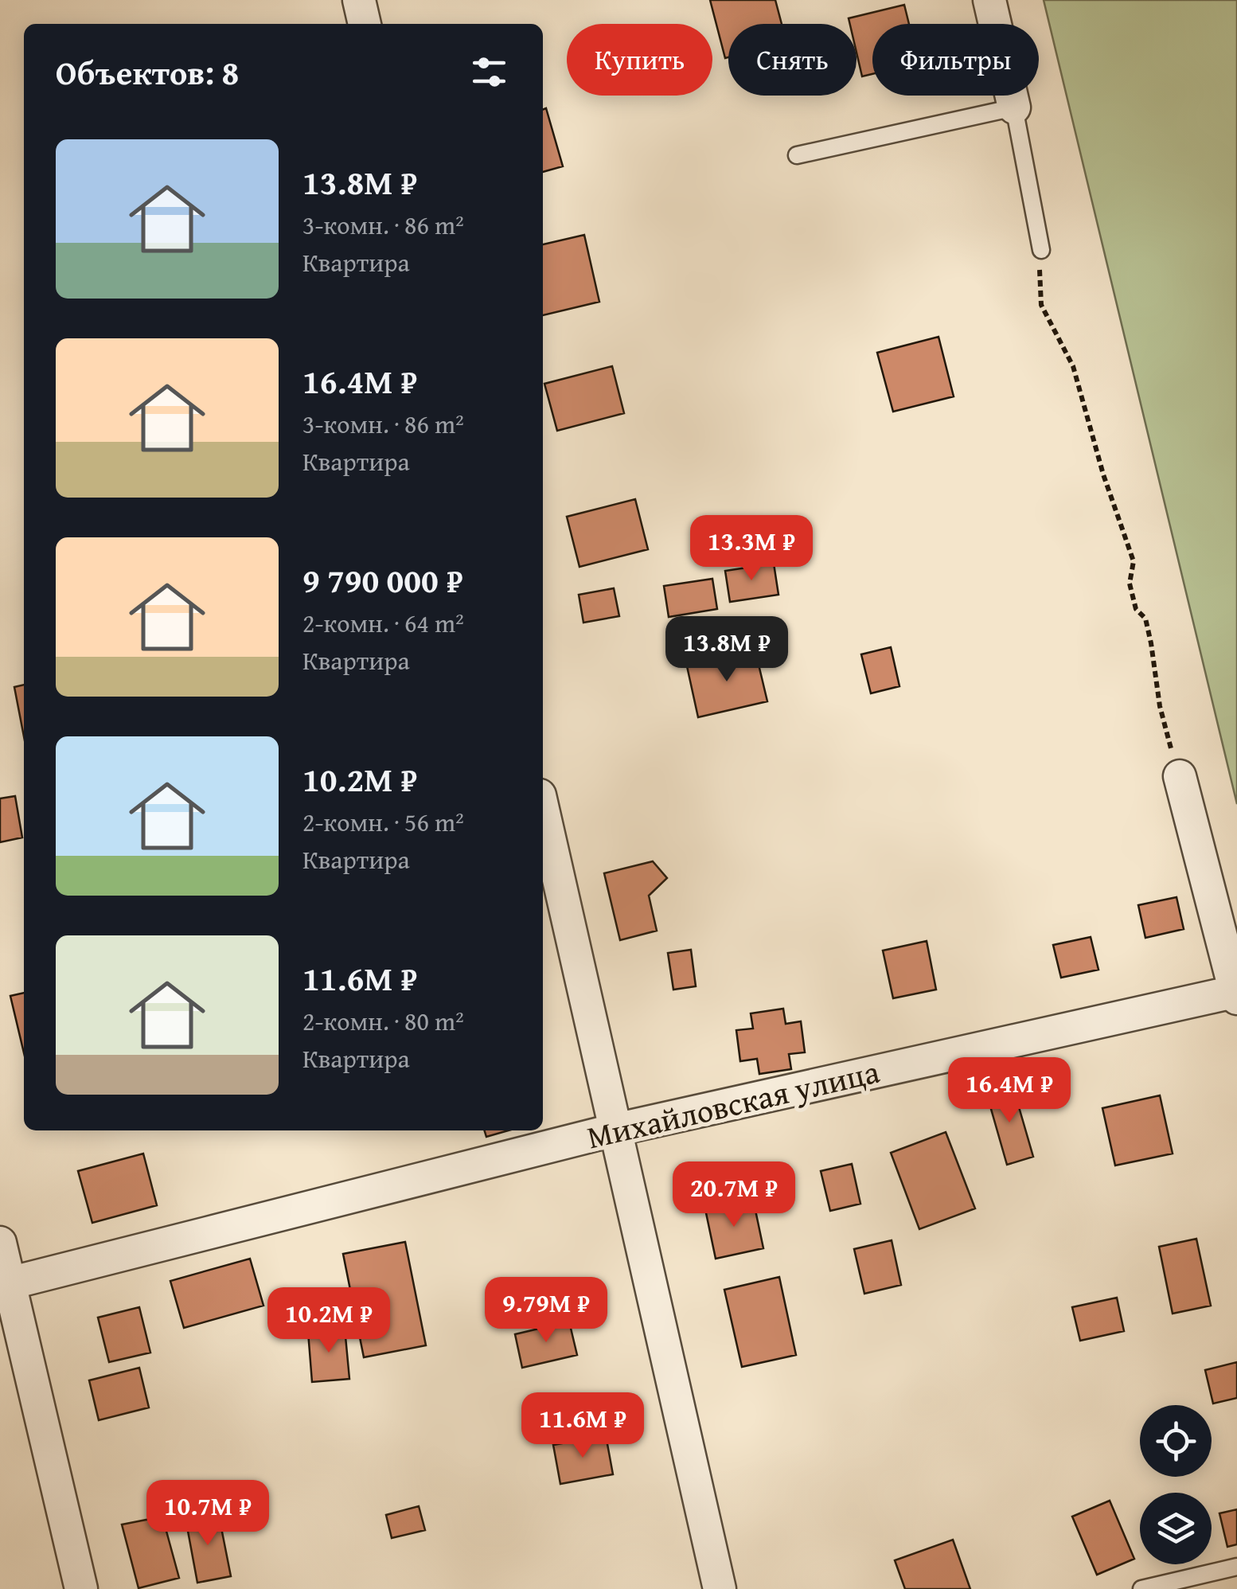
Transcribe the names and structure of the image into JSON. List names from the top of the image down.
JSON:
{
  "streets": {
    "street": ["Михайловская улица"]
  },
  "page": {
    "chip": ["Купить", "Снять", "Фильтры"],
    "heading": "Объектов: 8",
    "list": [
      {
        "name": "13.8M ₽",
        "note": "3-комн. · 86 m² · Квартира"
      },
      {
        "name": "16.4M ₽",
        "note": "3-комн. · 86 m² · Квартира"
      },
      {
        "name": "9 790 000 ₽",
        "note": "2-комн. · 64 m² · Квартира"
      },
      {
        "name": "10.2M ₽",
        "note": "2-комн. · 56 m² · Квартира"
      },
      {
        "name": "11.6M ₽",
        "note": "2-комн. · 80 m² · Квартира"
      }
    ],
    "price": [
      "13.3M ₽",
      "13.8M ₽",
      "16.4M ₽",
      "20.7M ₽",
      "9.79M ₽",
      "10.2M ₽",
      "11.6M ₽",
      "10.7M ₽"
    ]
  }
}
